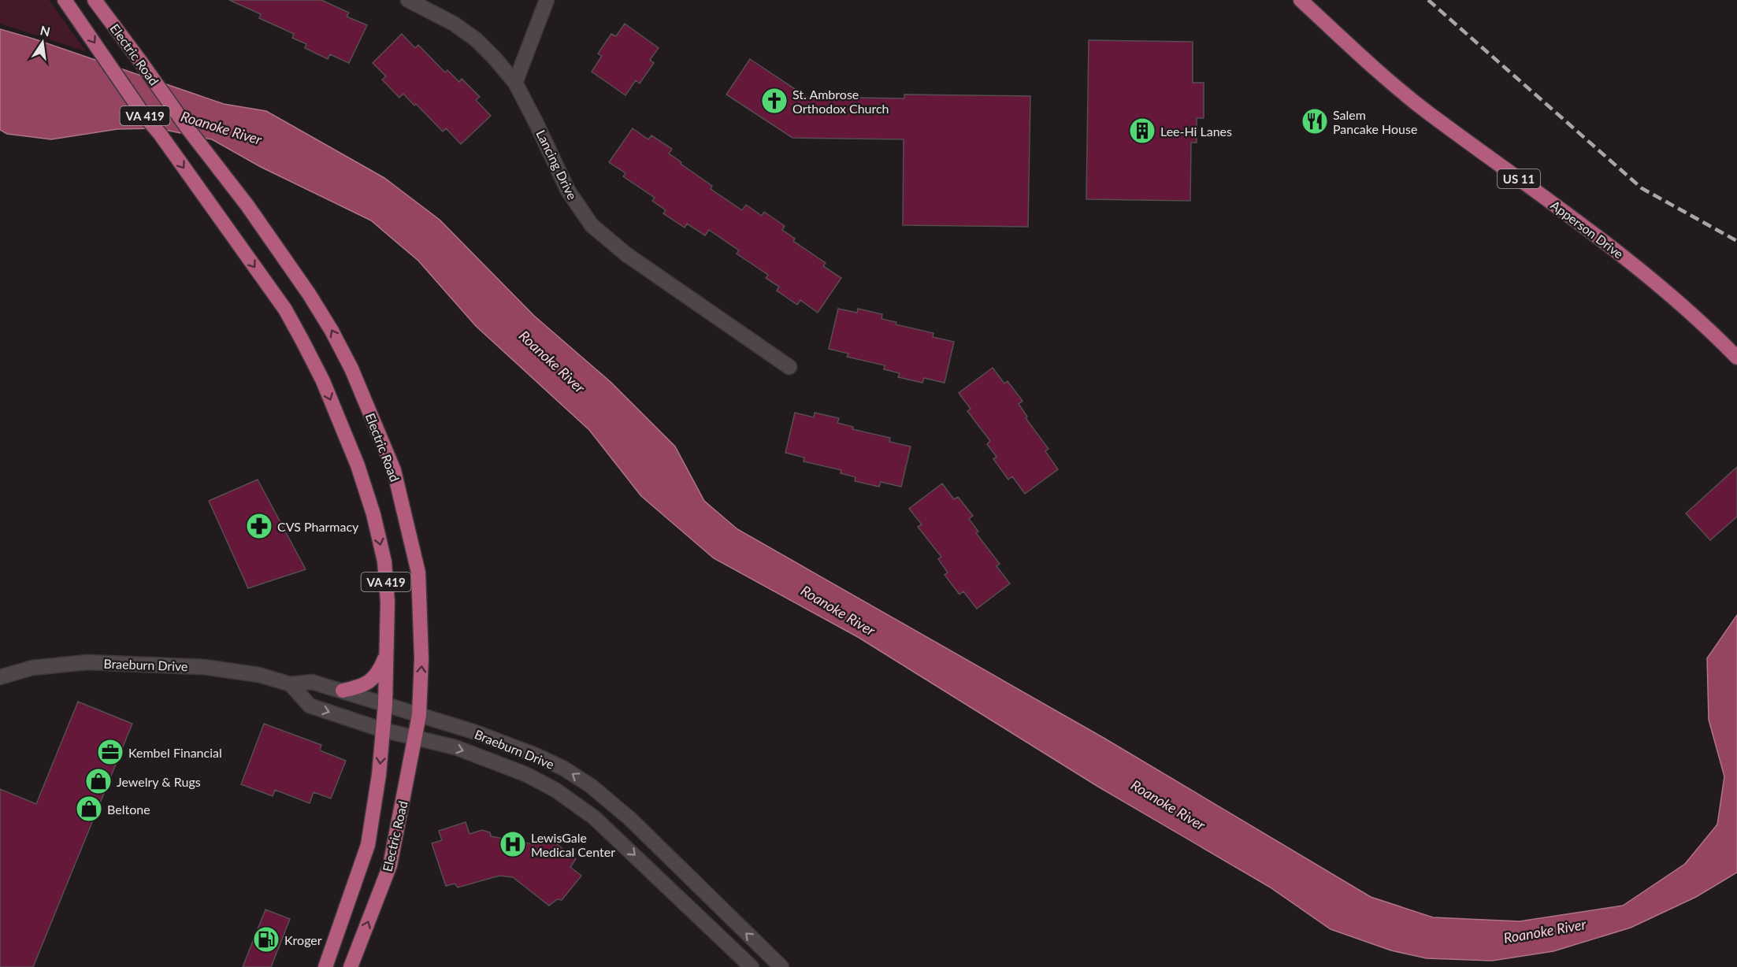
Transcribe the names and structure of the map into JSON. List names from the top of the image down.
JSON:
{
  "streets": {
    "main road": [
      "Electric Road",
      "VA 419",
      "US 11",
      "Apperson Drive"
    ],
    "street": ["Lancing Drive", "Braeburn Drive"]
  },
  "crossings": [
    ["Electric Road", "Braeburn Drive"]
  ],
  "water": ["Roanoke River"],
  "places": {
    "church": ["St. Ambrose Orthodox Church"],
    "restaurant": ["Salem Pancake House"],
    "building": ["Lee-Hi Lanes"],
    "pharmacy": ["CVS Pharmacy"],
    "office": ["Kembel Financial"],
    "shop": ["Jewelry & Rugs", "Beltone"],
    "hospital": ["LewisGale Medical Center"],
    "fuel station": ["Kroger"]
  },
  "north": "top"
}
